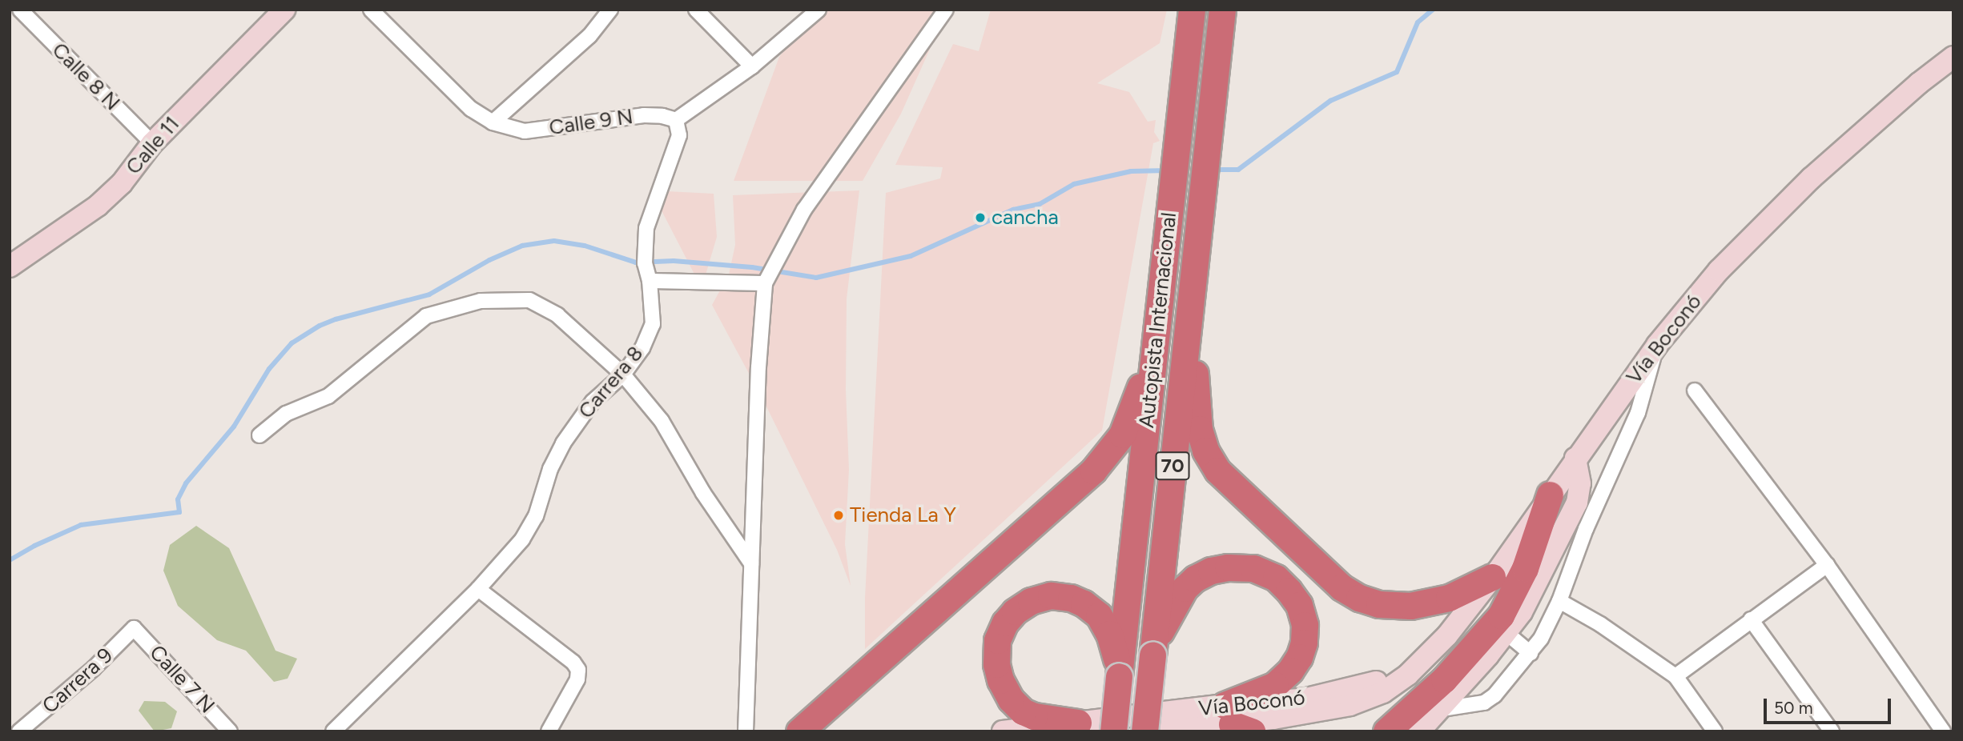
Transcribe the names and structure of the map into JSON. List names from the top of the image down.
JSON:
{
  "streets": {
    "highway": ["Autopista Internacional", "70"],
    "main road": ["Calle 11", "Vía Boconó"],
    "street": [
      "Calle 8 N",
      "Calle 9 N",
      "Carrera 8",
      "Calle 7 N",
      "Carrera 9"
    ]
  },
  "crossings": [
    ["Calle 8 N", "Calle 11"],
    ["Calle 9 N", "Carrera 8"],
    ["Calle 7 N", "Carrera 9"]
  ],
  "places": ["cancha", "Tienda La Y"],
  "scale_bar": "50 m"
}
